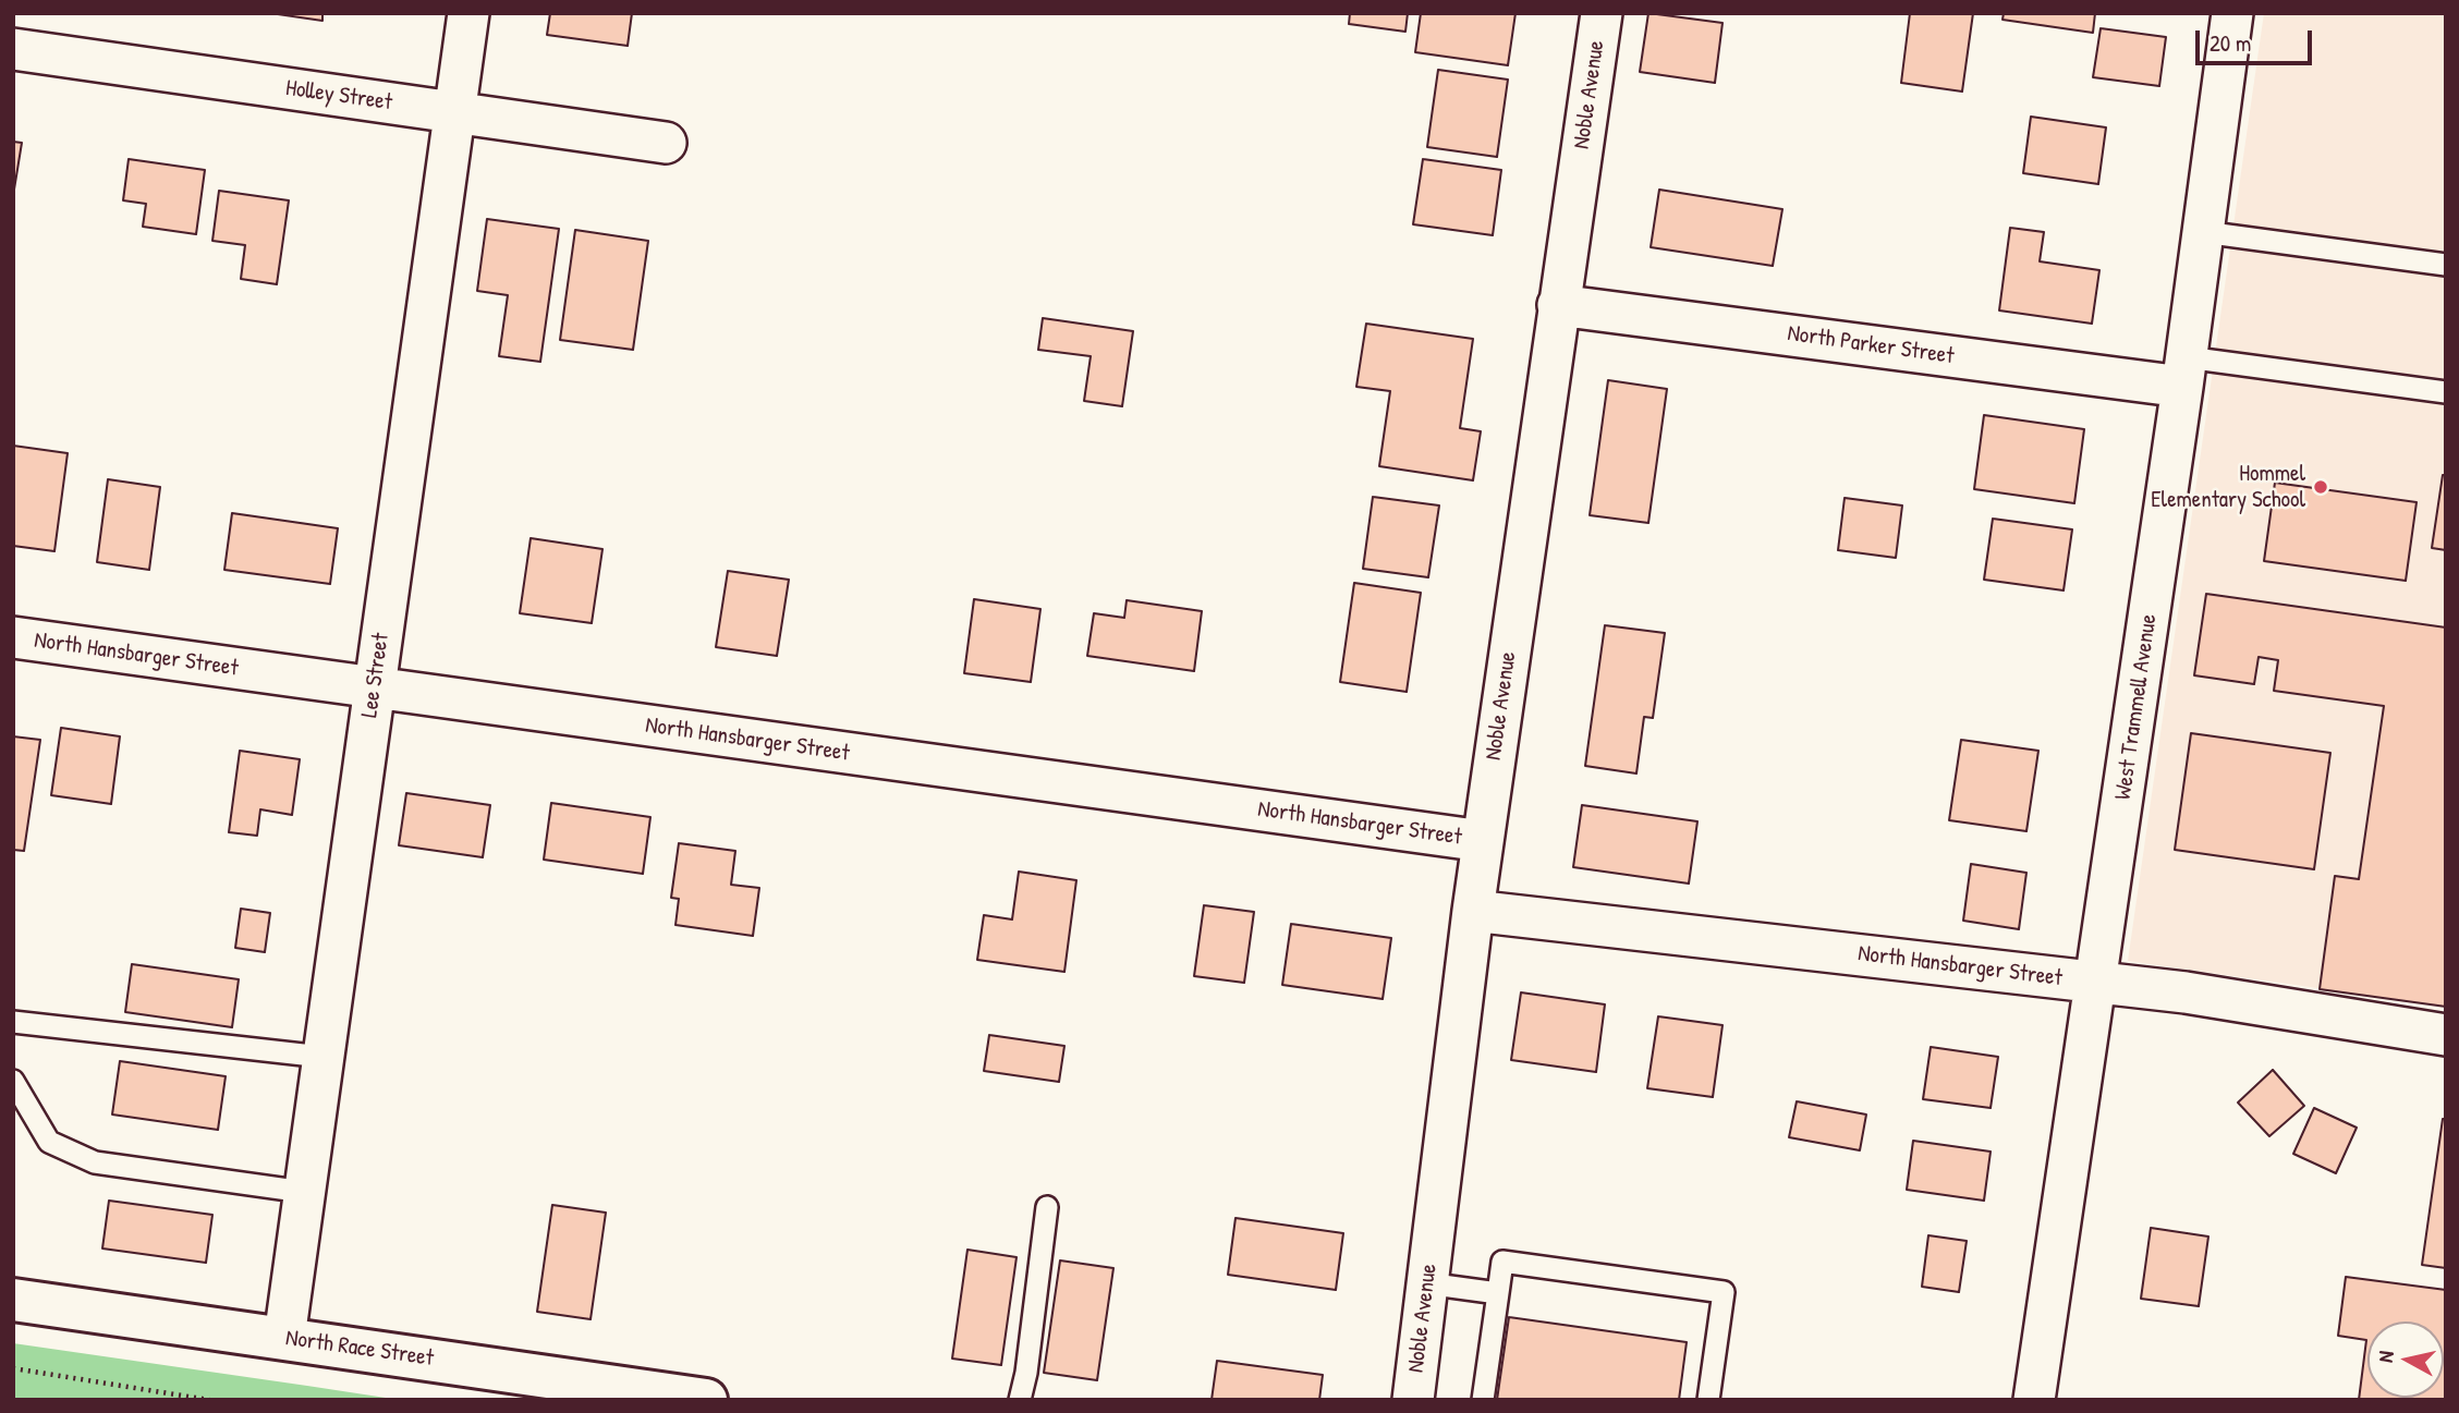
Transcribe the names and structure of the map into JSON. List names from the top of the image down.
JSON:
{
  "streets": {
    "main road": ["North Race Street"],
    "street": [
      "Noble Avenue",
      "Holley Street",
      "North Parker Street",
      "North Hansbarger Street",
      "Lee Street",
      "West Trammell Avenue"
    ]
  },
  "crossings": [
    ["Noble Avenue", "North Parker Street"],
    ["Noble Avenue", "North Hansbarger Street"],
    ["Holley Street", "Lee Street"],
    ["North Parker Street", "West Trammell Avenue"],
    ["North Hansbarger Street", "Lee Street"],
    ["North Hansbarger Street", "West Trammell Avenue"],
    ["Lee Street", "North Race Street"]
  ],
  "places": ["Hommel Elementary School"],
  "scale_bar": "20 m",
  "north": "left"
}
